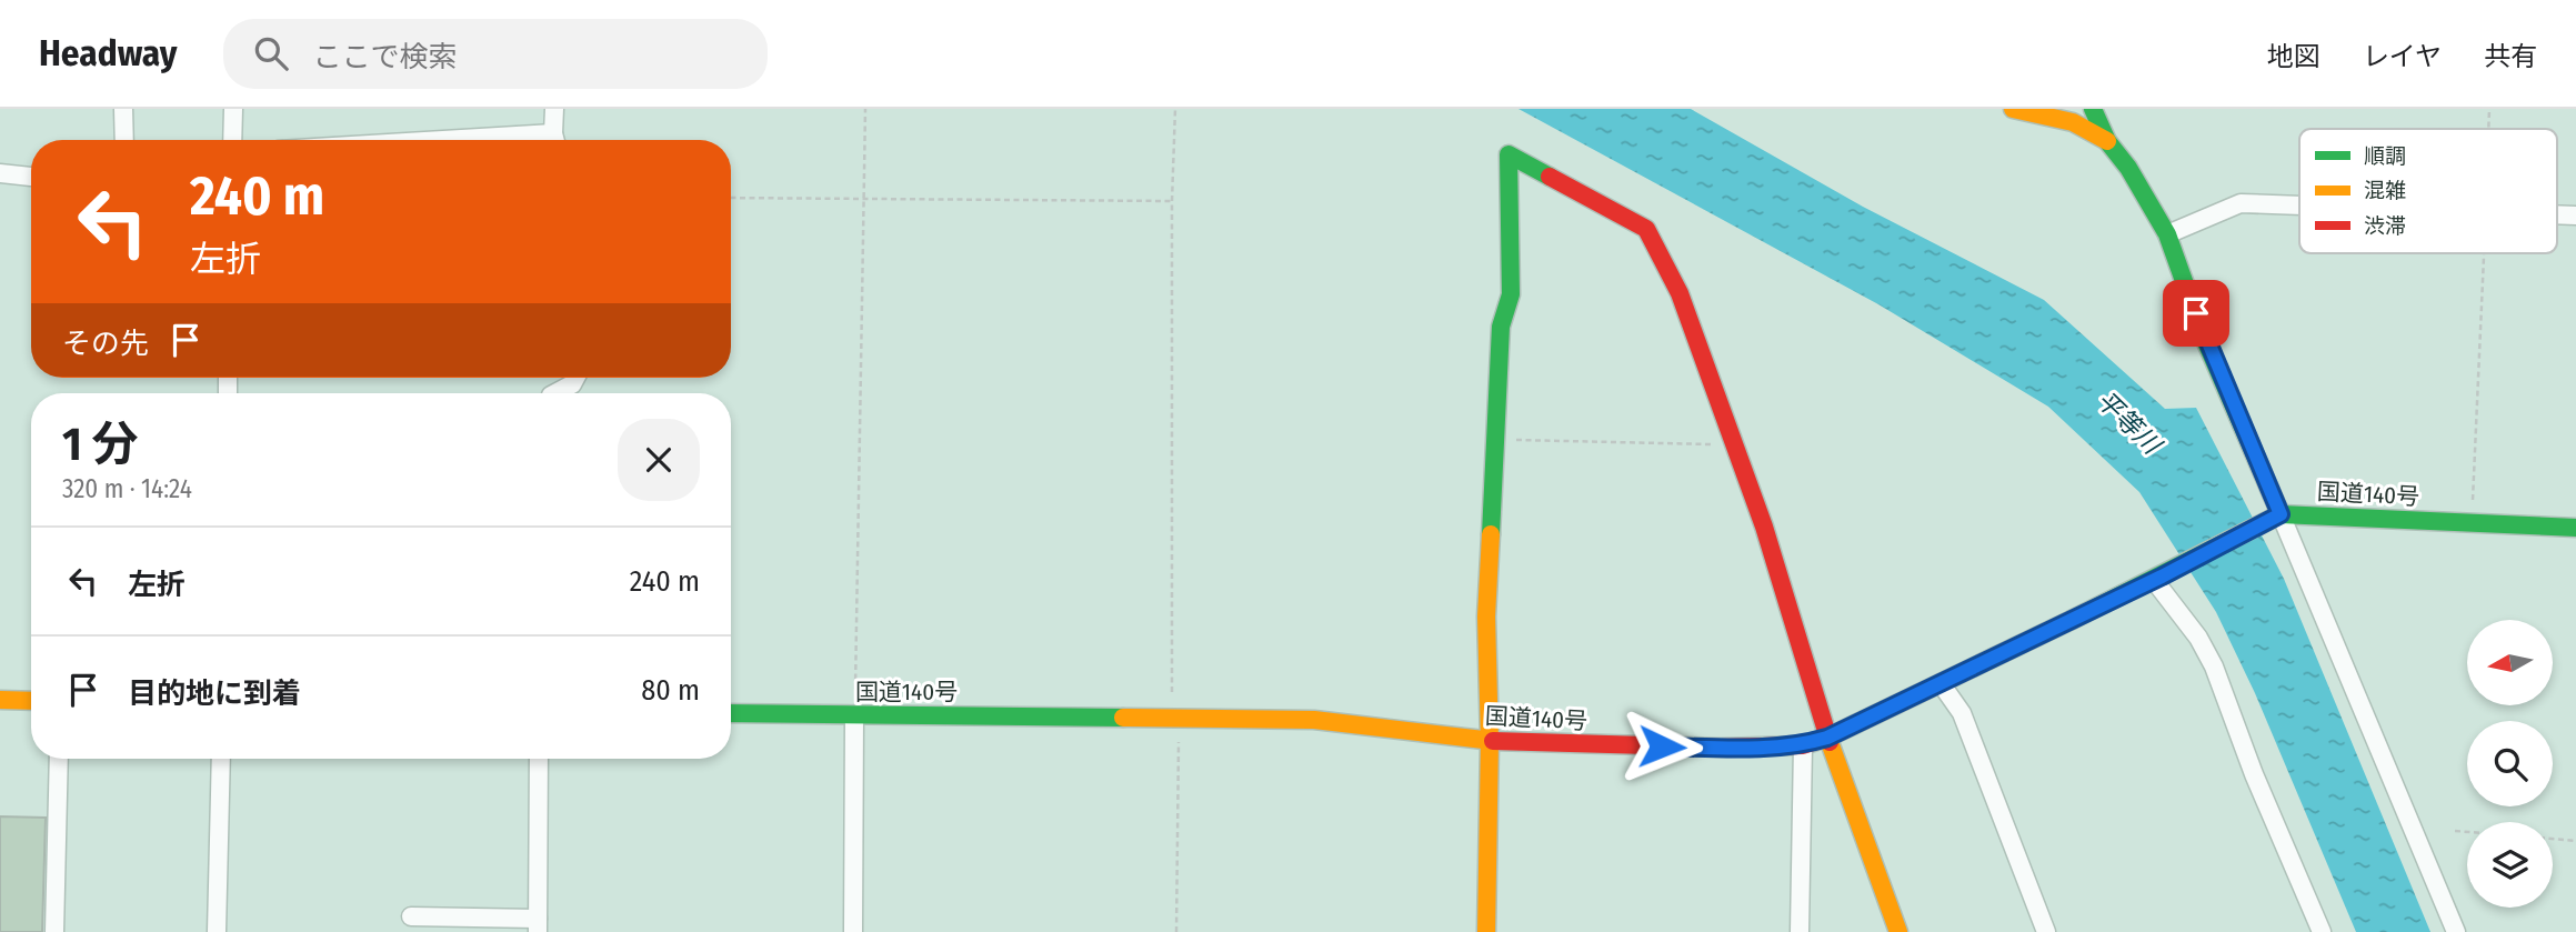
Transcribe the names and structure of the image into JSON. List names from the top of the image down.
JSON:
{
  "streets": {
    "main road": ["国道140号"]
  },
  "water": ["平等川"],
  "legend": ["順調", "混雑", "渋滞"],
  "north": "left",
  "page": {
    "header": "Headway",
    "search": "ここで検索",
    "nav": ["地図", "レイヤ", "共有"],
    "turn": ["240 m", "左折"],
    "then": "その先",
    "heading": ["1 分", "320 m · 14:24"],
    "list": [
      {
        "name": "左折",
        "value": "240 m"
      },
      {
        "name": "目的地に到着",
        "value": "80 m"
      }
    ]
  }
}
